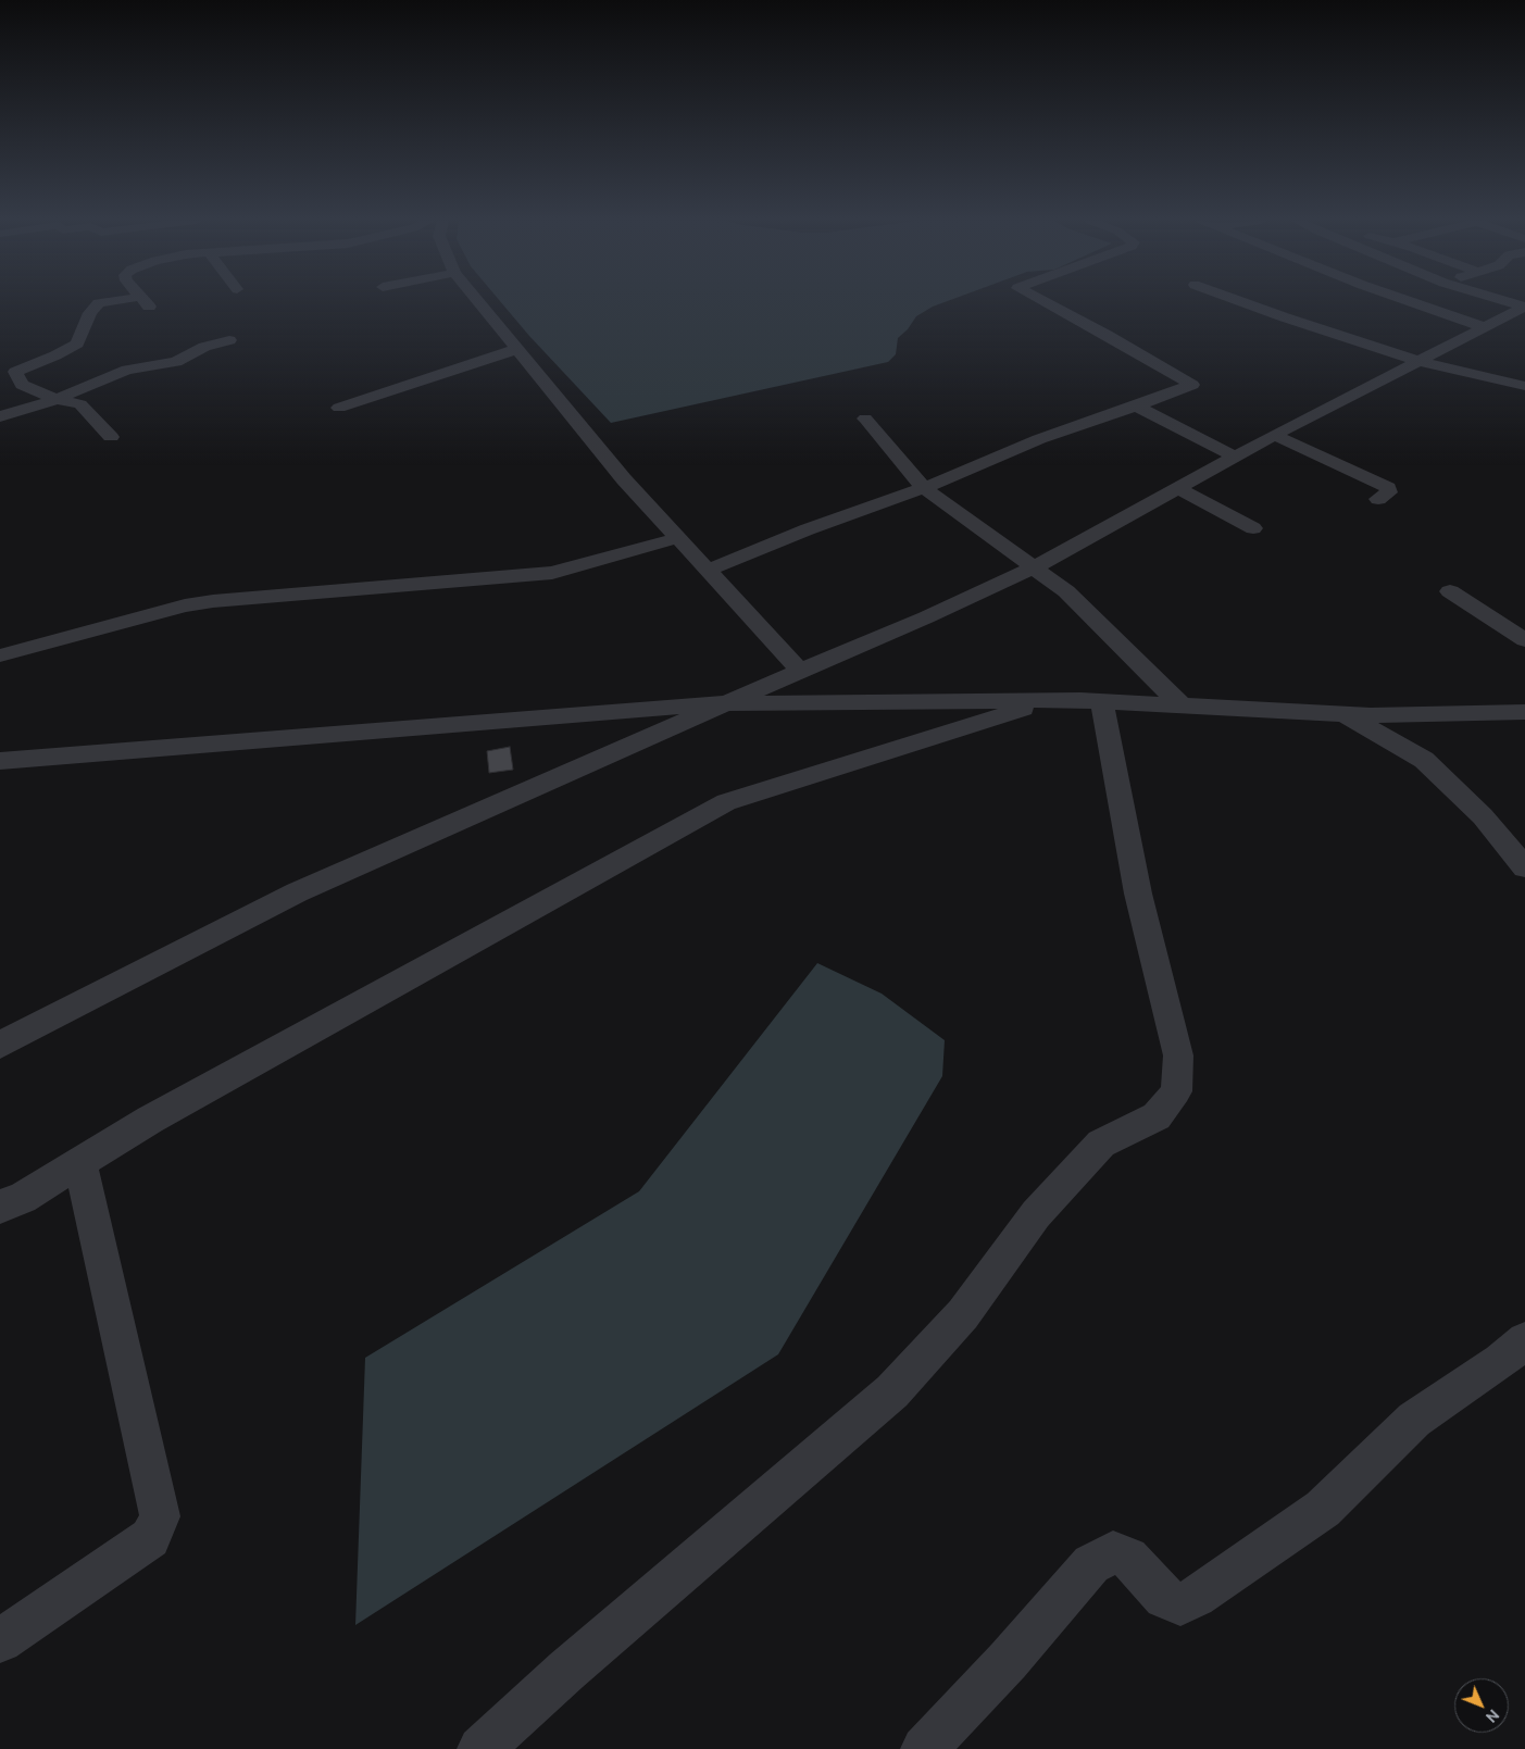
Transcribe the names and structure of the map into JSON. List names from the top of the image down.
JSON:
{
  "north": "bottom right"
}
